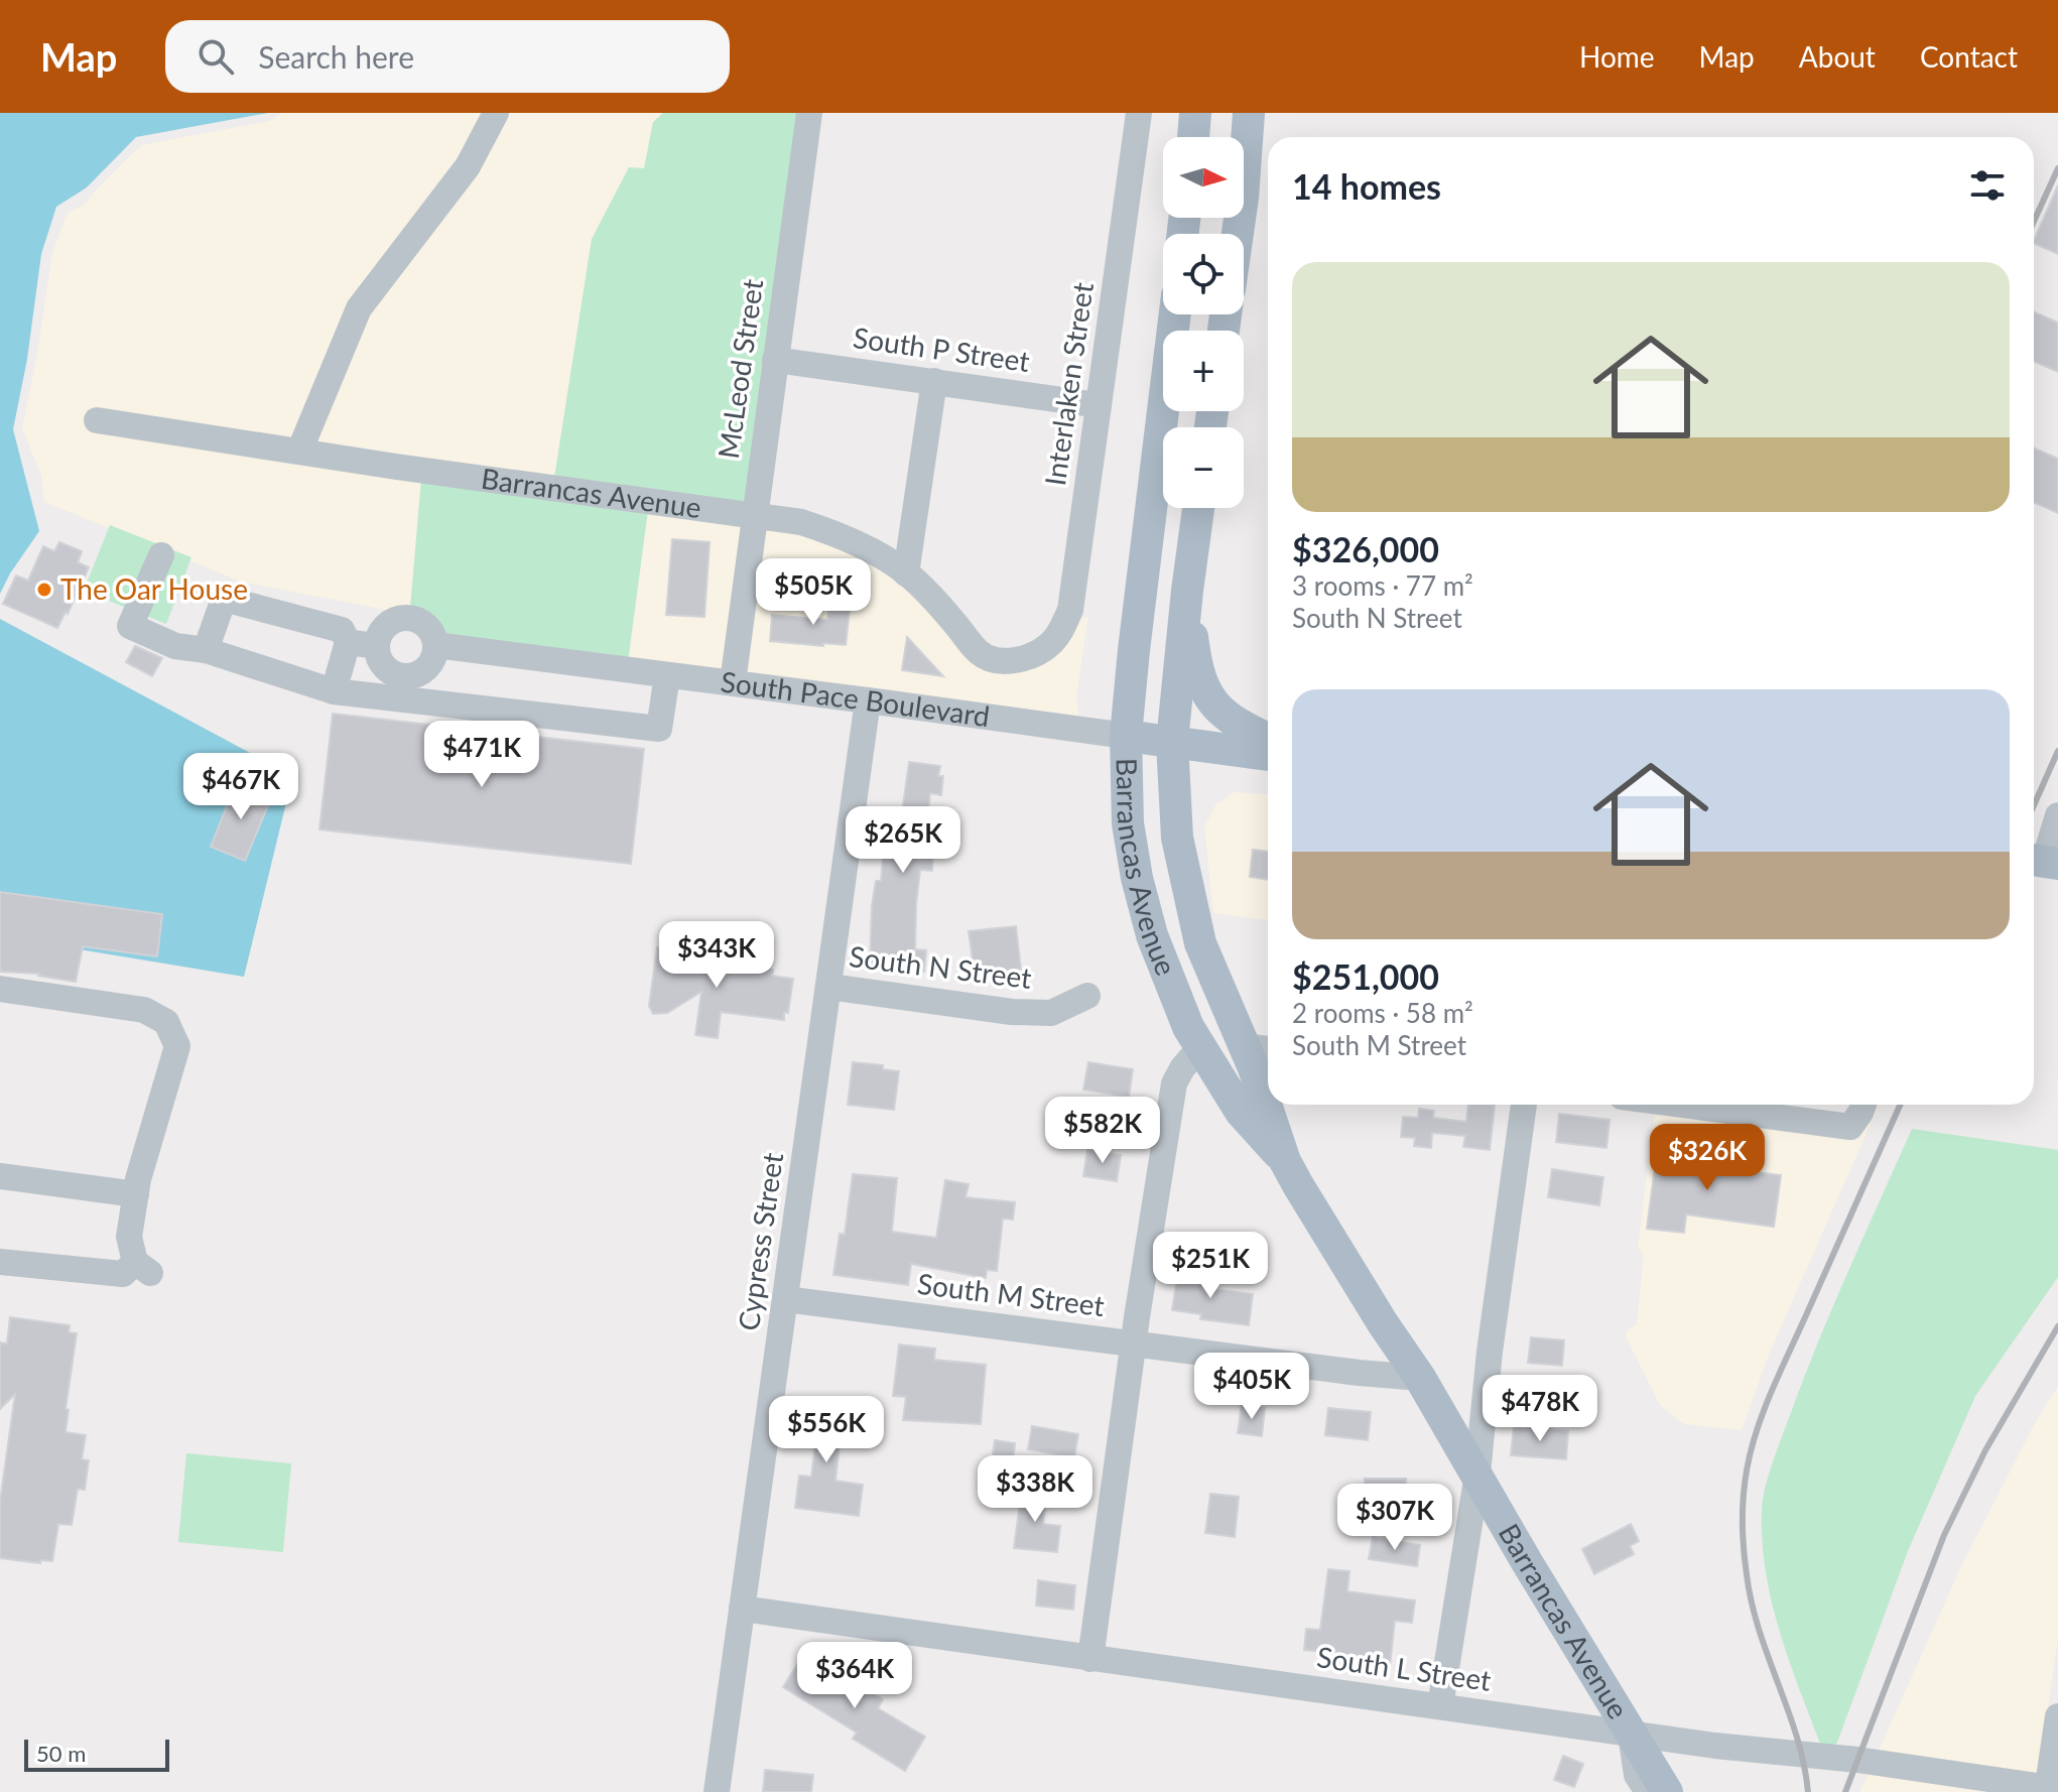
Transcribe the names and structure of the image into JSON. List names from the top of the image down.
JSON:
{
  "streets": {
    "main road": ["Barrancas Avenue", "South Pace Boulevard"],
    "street": [
      "South P Street",
      "McLeod Street",
      "Interlaken Street",
      "South N Street",
      "Cypress Street",
      "South M Street",
      "South L Street"
    ]
  },
  "crossings": [
    ["South P Street", "McLeod Street"],
    ["South P Street", "Interlaken Street"],
    ["McLeod Street", "Barrancas Avenue"],
    ["McLeod Street", "South Pace Boulevard"],
    ["Interlaken Street", "Barrancas Avenue"],
    ["Barrancas Avenue", "South Pace Boulevard"],
    ["Barrancas Avenue", "South M Street"],
    ["Barrancas Avenue", "South L Street"],
    ["South Pace Boulevard", "Cypress Street"],
    ["South N Street", "Cypress Street"],
    ["Cypress Street", "South M Street"],
    ["Cypress Street", "South L Street"]
  ],
  "places": ["The Oar House"],
  "scale_bar": "50 m",
  "north": "right",
  "page": {
    "header": "Map",
    "search": "Search here",
    "nav": [
      "Home",
      "Map",
      "About",
      "Contact"
    ],
    "map_buttons": ["+", "−"],
    "heading": "14 homes",
    "list": [
      {
        "name": "$326,000",
        "note": "3 rooms · 77 m² · South N Street"
      },
      {
        "name": "$251,000",
        "note": "2 rooms · 58 m² · South M Street"
      }
    ],
    "price": [
      "$505K",
      "$471K",
      "$467K",
      "$265K",
      "$343K",
      "$582K",
      "$326K",
      "$251K",
      "$405K",
      "$478K",
      "$556K",
      "$338K",
      "$307K",
      "$364K"
    ],
    "scale": "50 m"
  }
}
